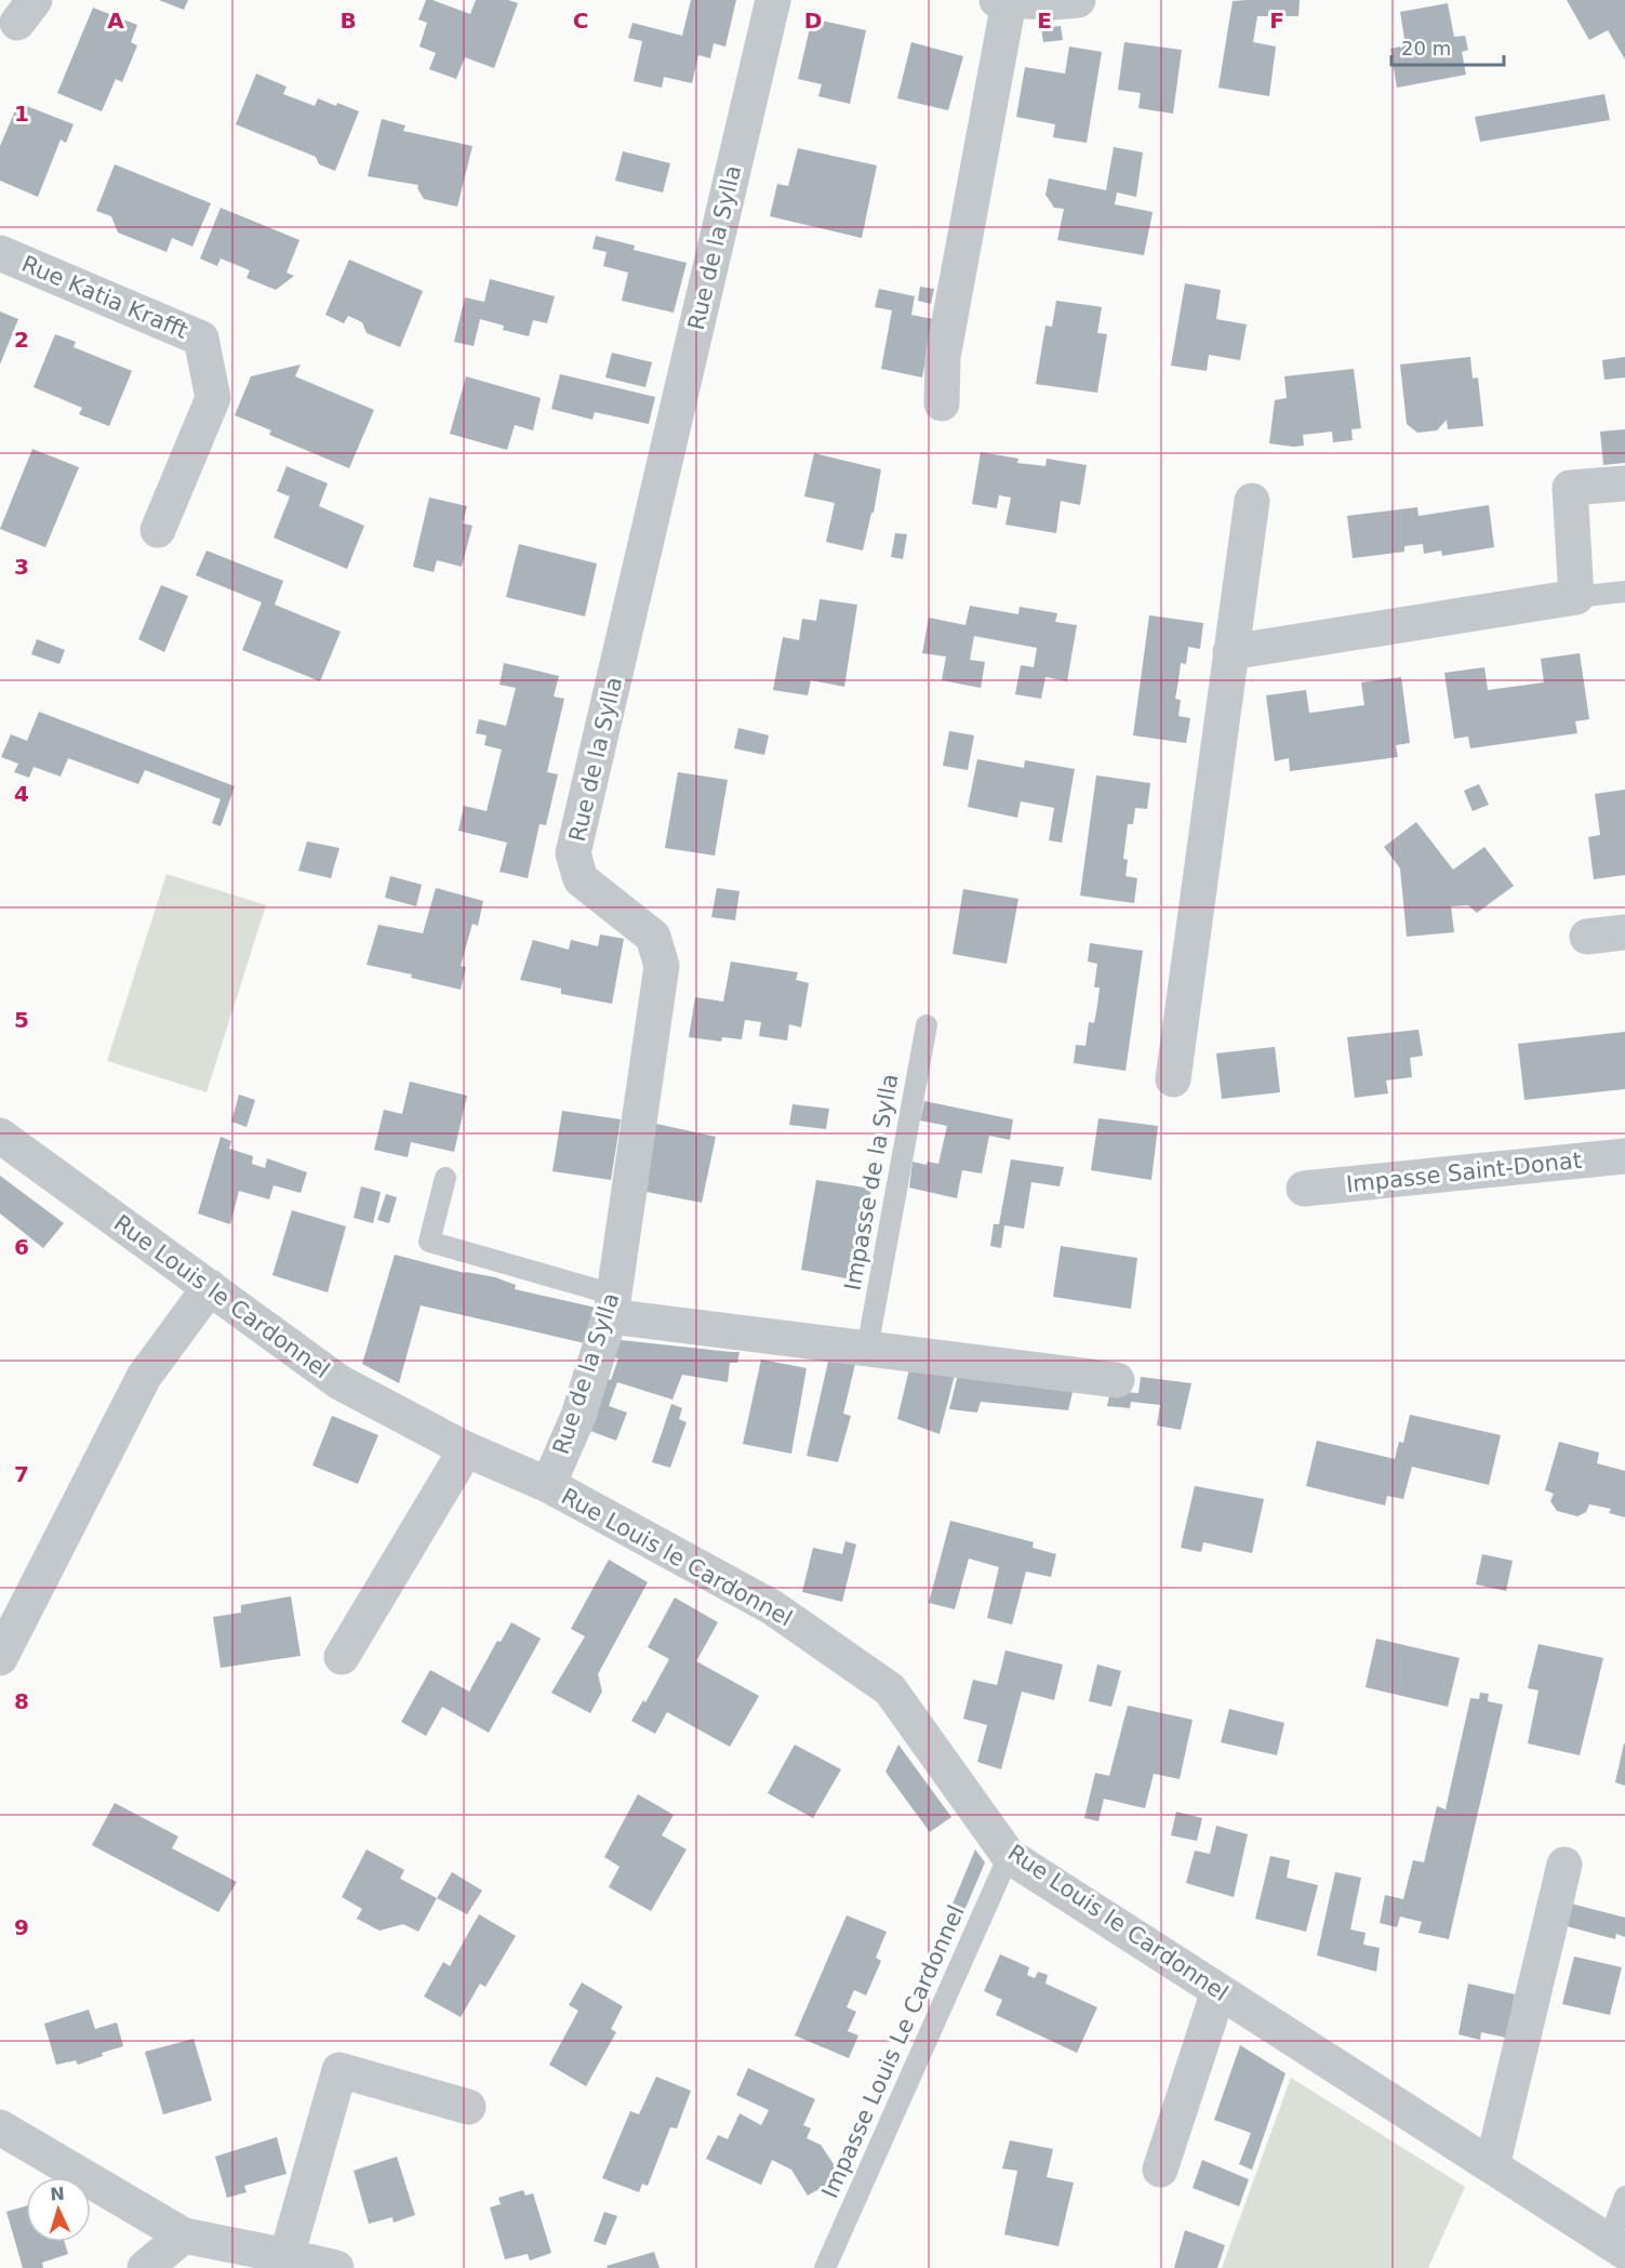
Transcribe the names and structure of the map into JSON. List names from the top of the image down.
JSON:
{
  "streets": {
    "street": [
      "Rue de la Sylla",
      "Rue Katia Krafft",
      "Impasse Saint-Donat",
      "Rue Louis le Cardonnel"
    ],
    "lane": ["Impasse de la Sylla", "Impasse Louis Le Cardonnel"]
  },
  "crossings": [
    ["Rue de la Sylla", "Rue Louis le Cardonnel"],
    ["Rue Louis le Cardonnel", "Impasse Louis Le Cardonnel"]
  ],
  "scale_bar": "20 m",
  "north": "top",
  "grid": {
    "columns": [
      "A",
      "B",
      "C",
      "D",
      "E",
      "F"
    ],
    "rows": [
      "1",
      "2",
      "3",
      "4",
      "5",
      "6",
      "7",
      "8",
      "9"
    ]
  }
}
